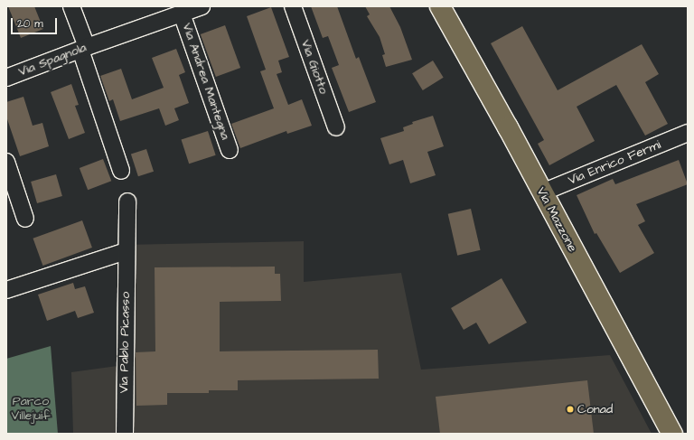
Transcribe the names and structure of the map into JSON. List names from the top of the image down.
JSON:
{
  "streets": {
    "main road": ["Via Mazzone"],
    "street": [
      "Via Spagnola",
      "Via Giotto",
      "Via Andrea Mantegna",
      "Via Enrico Fermi",
      "Via Pablo Picasso"
    ]
  },
  "crossings": [
    ["Via Spagnola", "Via Andrea Mantegna"],
    ["Via Enrico Fermi", "Via Mazzone"]
  ],
  "parks": ["Parco Villejuif"],
  "places": ["Conad"],
  "scale_bar": "20 m"
}
